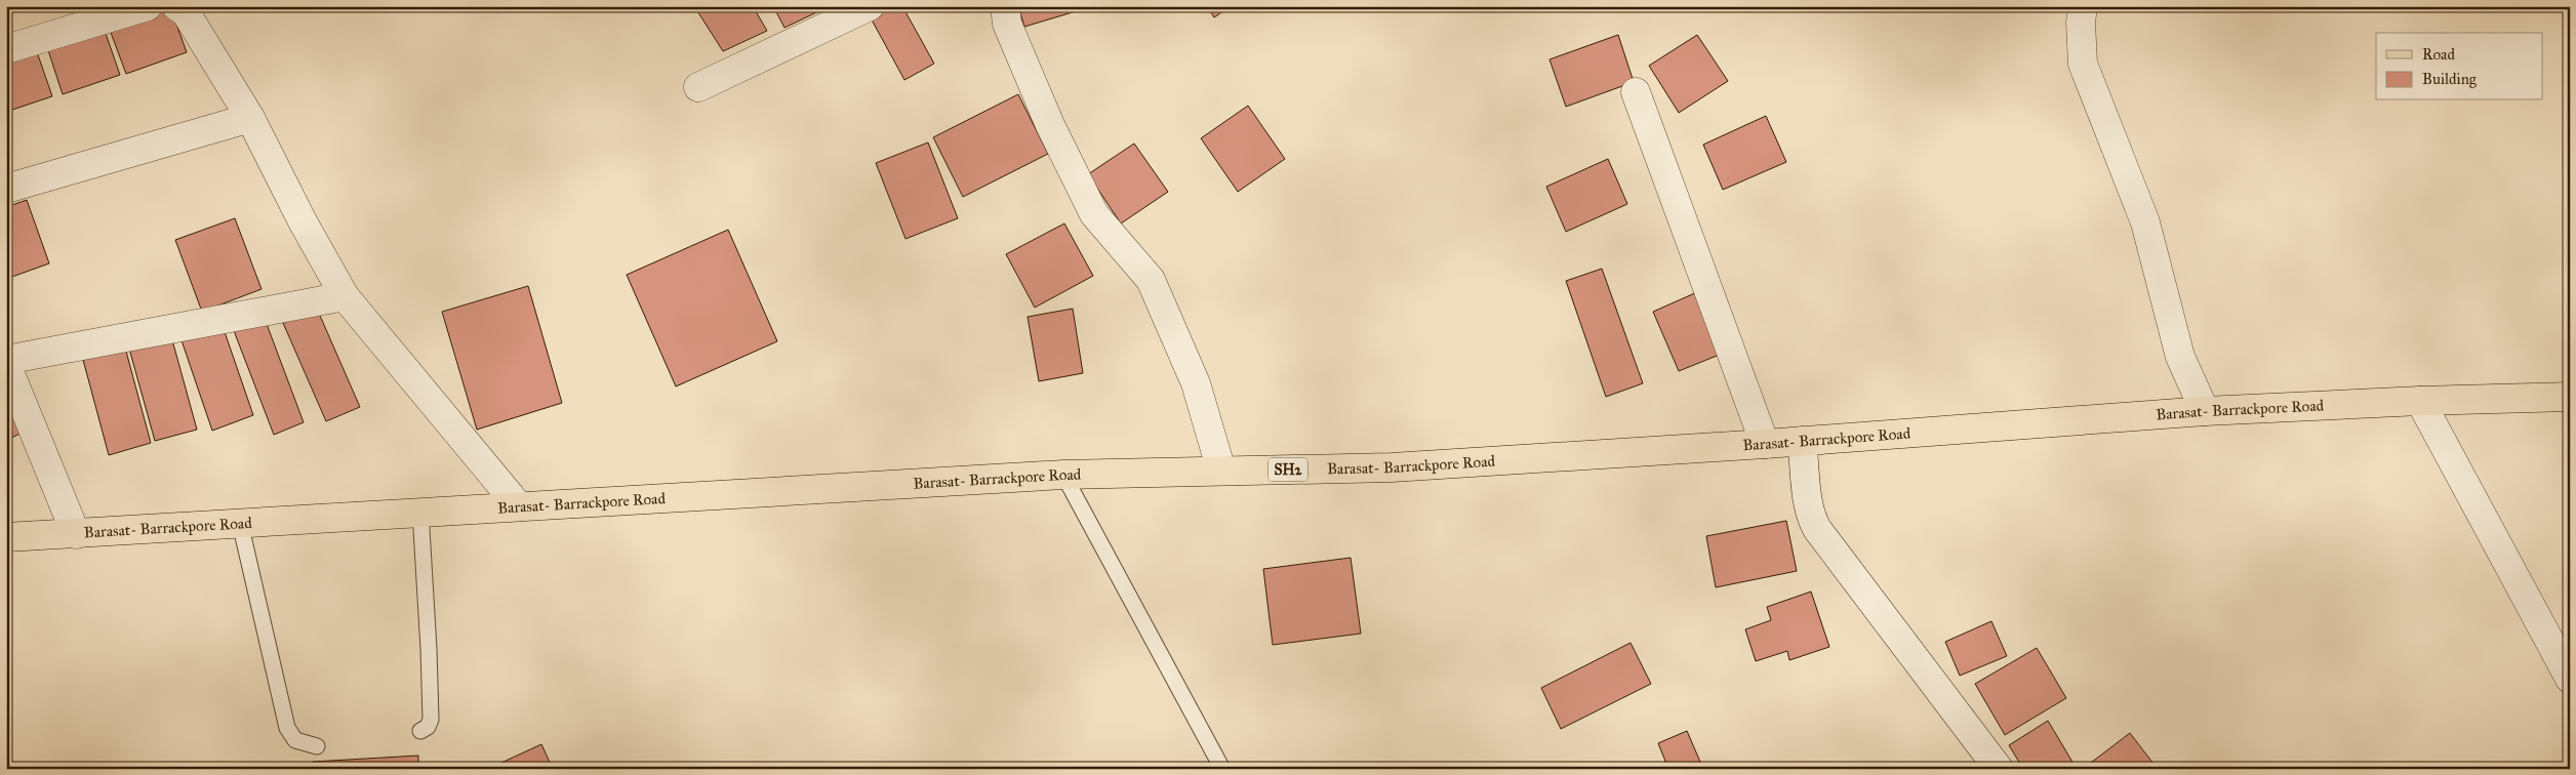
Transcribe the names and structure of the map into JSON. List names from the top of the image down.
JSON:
{
  "streets": {
    "main road": ["Barasat- Barrackpore Road", "SH2"]
  },
  "legend": ["Road", "Building"]
}
